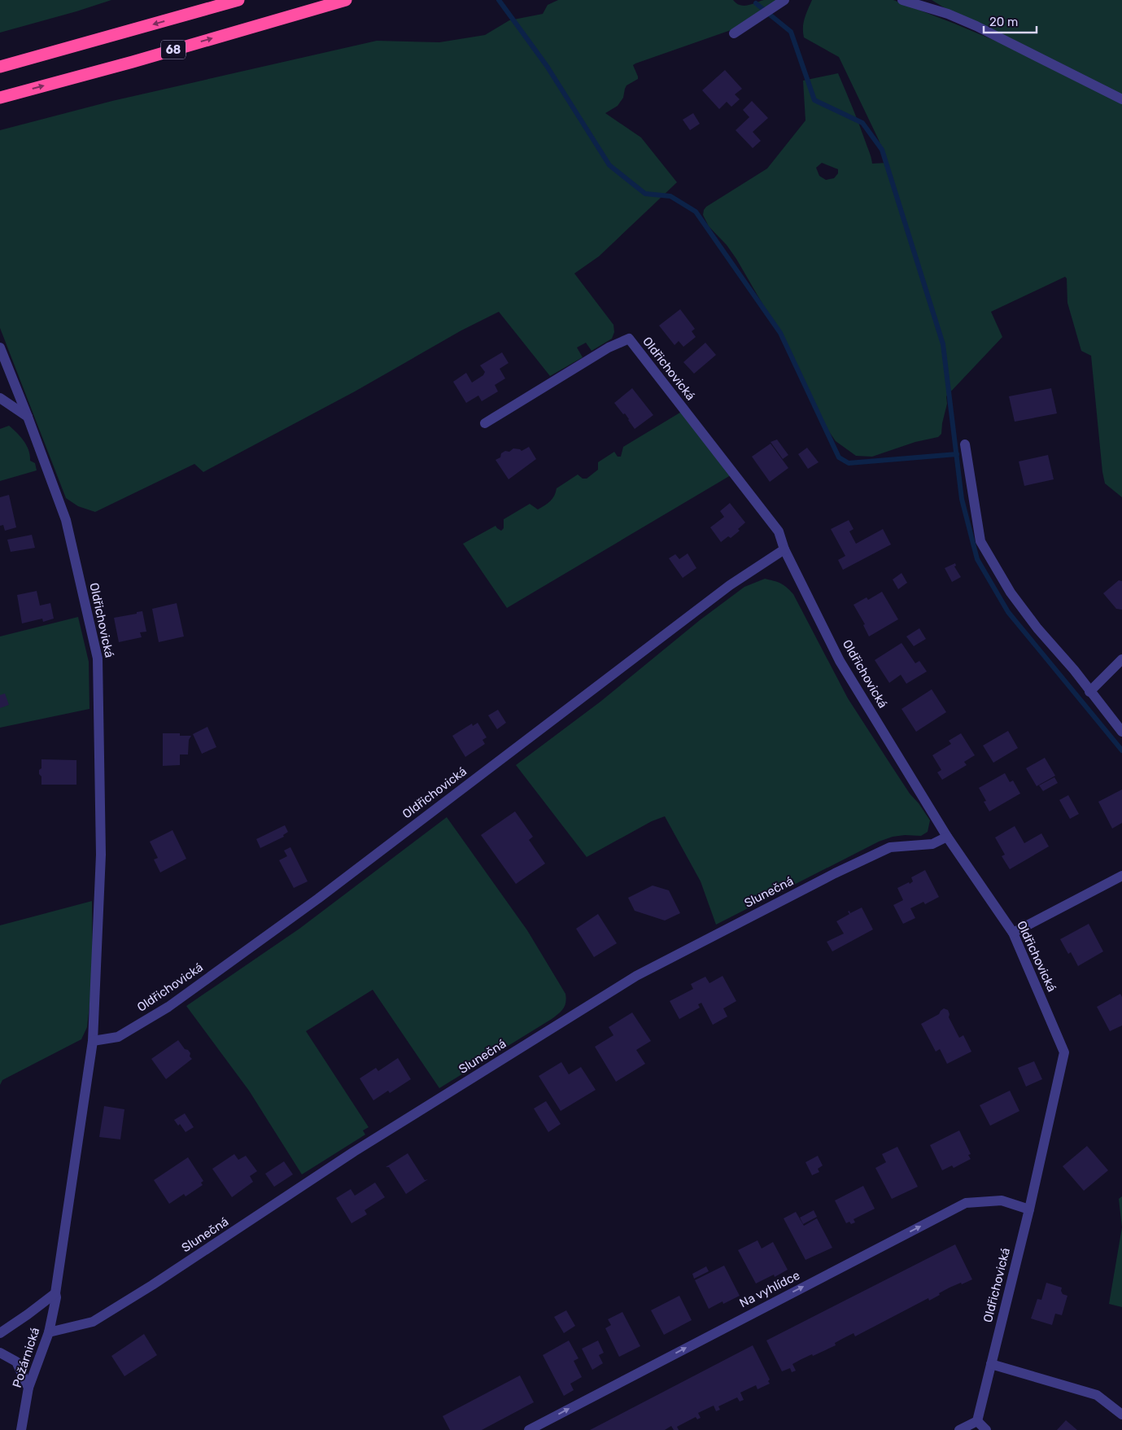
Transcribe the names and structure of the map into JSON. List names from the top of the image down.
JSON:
{
  "streets": {
    "highway": ["68"],
    "street": [
      "Oldřichovická",
      "Slunečná",
      "Na vyhlídce",
      "Požárnická"
    ]
  },
  "crossings": [
    ["Oldřichovická", "Slunečná"],
    ["Oldřichovická", "Na vyhlídce"],
    ["Oldřichovická", "Požárnická"],
    ["Slunečná", "Požárnická"]
  ],
  "one_way": ["Na vyhlídce"],
  "scale_bar": "20 m"
}
